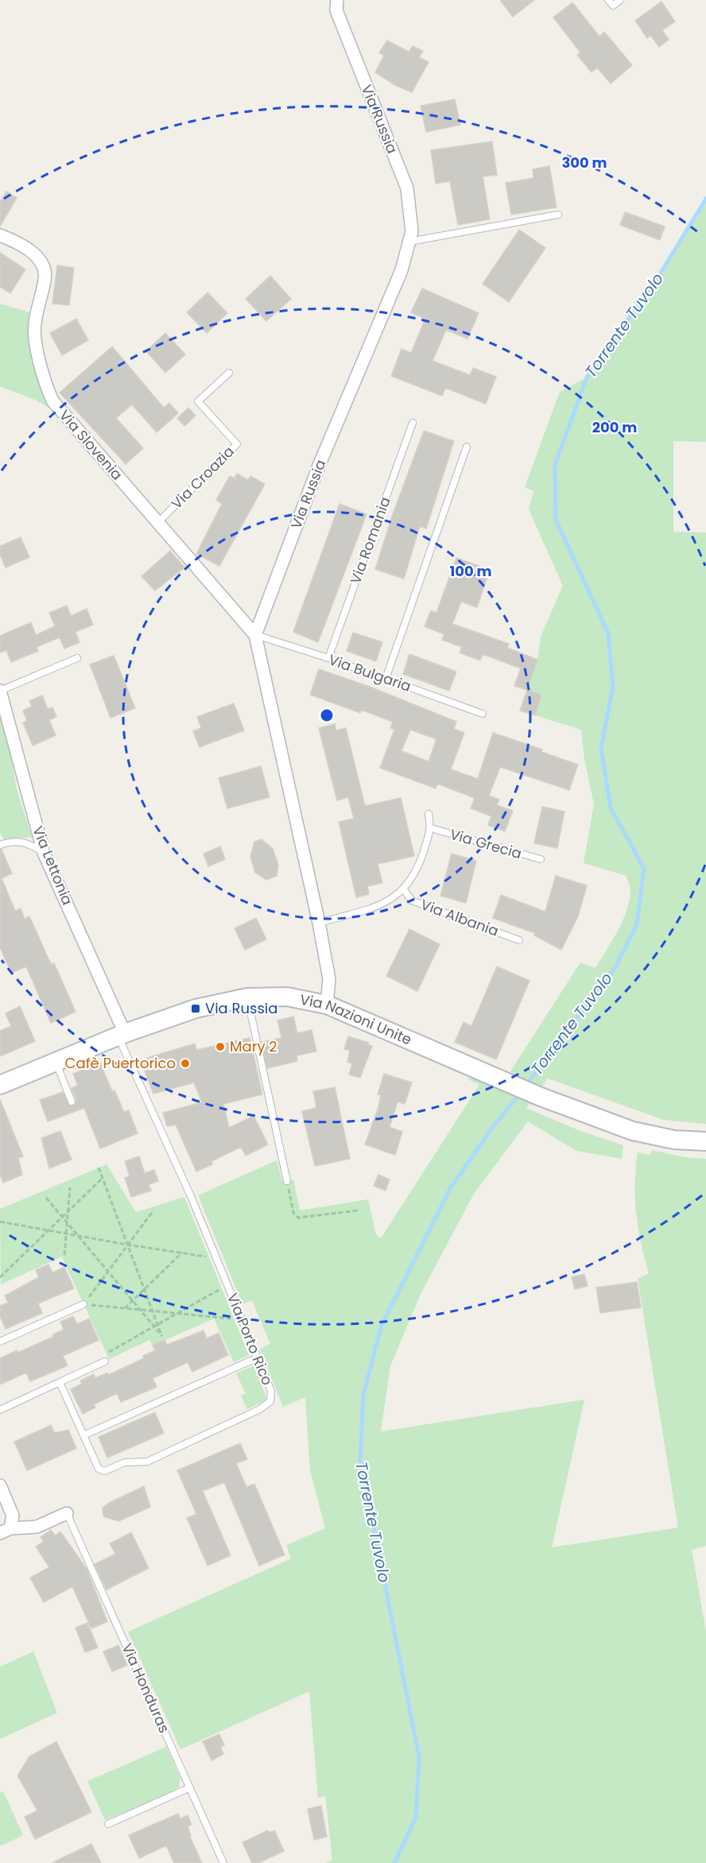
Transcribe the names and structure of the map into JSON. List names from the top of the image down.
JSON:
{
  "streets": {
    "street": [
      "Via Russia",
      "Via Slovenia",
      "Via Lettonia",
      "Via Nazioni Unite"
    ],
    "lane": [
      "Via Croazia",
      "Via Romania",
      "Via Bulgaria",
      "Via Grecia",
      "Via Albania",
      "Via Porto Rico",
      "Via Honduras"
    ]
  },
  "crossings": [
    ["Via Russia", "Via Slovenia"],
    ["Via Russia", "Via Bulgaria"],
    ["Via Slovenia", "Via Croazia"],
    ["Via Slovenia", "Via Bulgaria"],
    ["Via Romania", "Via Bulgaria"],
    ["Via Lettonia", "Via Nazioni Unite"],
    ["Via Lettonia", "Via Porto Rico"],
    ["Via Nazioni Unite", "Via Porto Rico"]
  ],
  "water": ["Torrente Tuvolo"],
  "places": {
    "transit": ["Via Russia"],
    "other": ["Mary 2", "Cafè Puertorico"]
  },
  "rings": ["300 m", "200 m", "100 m"]
}
